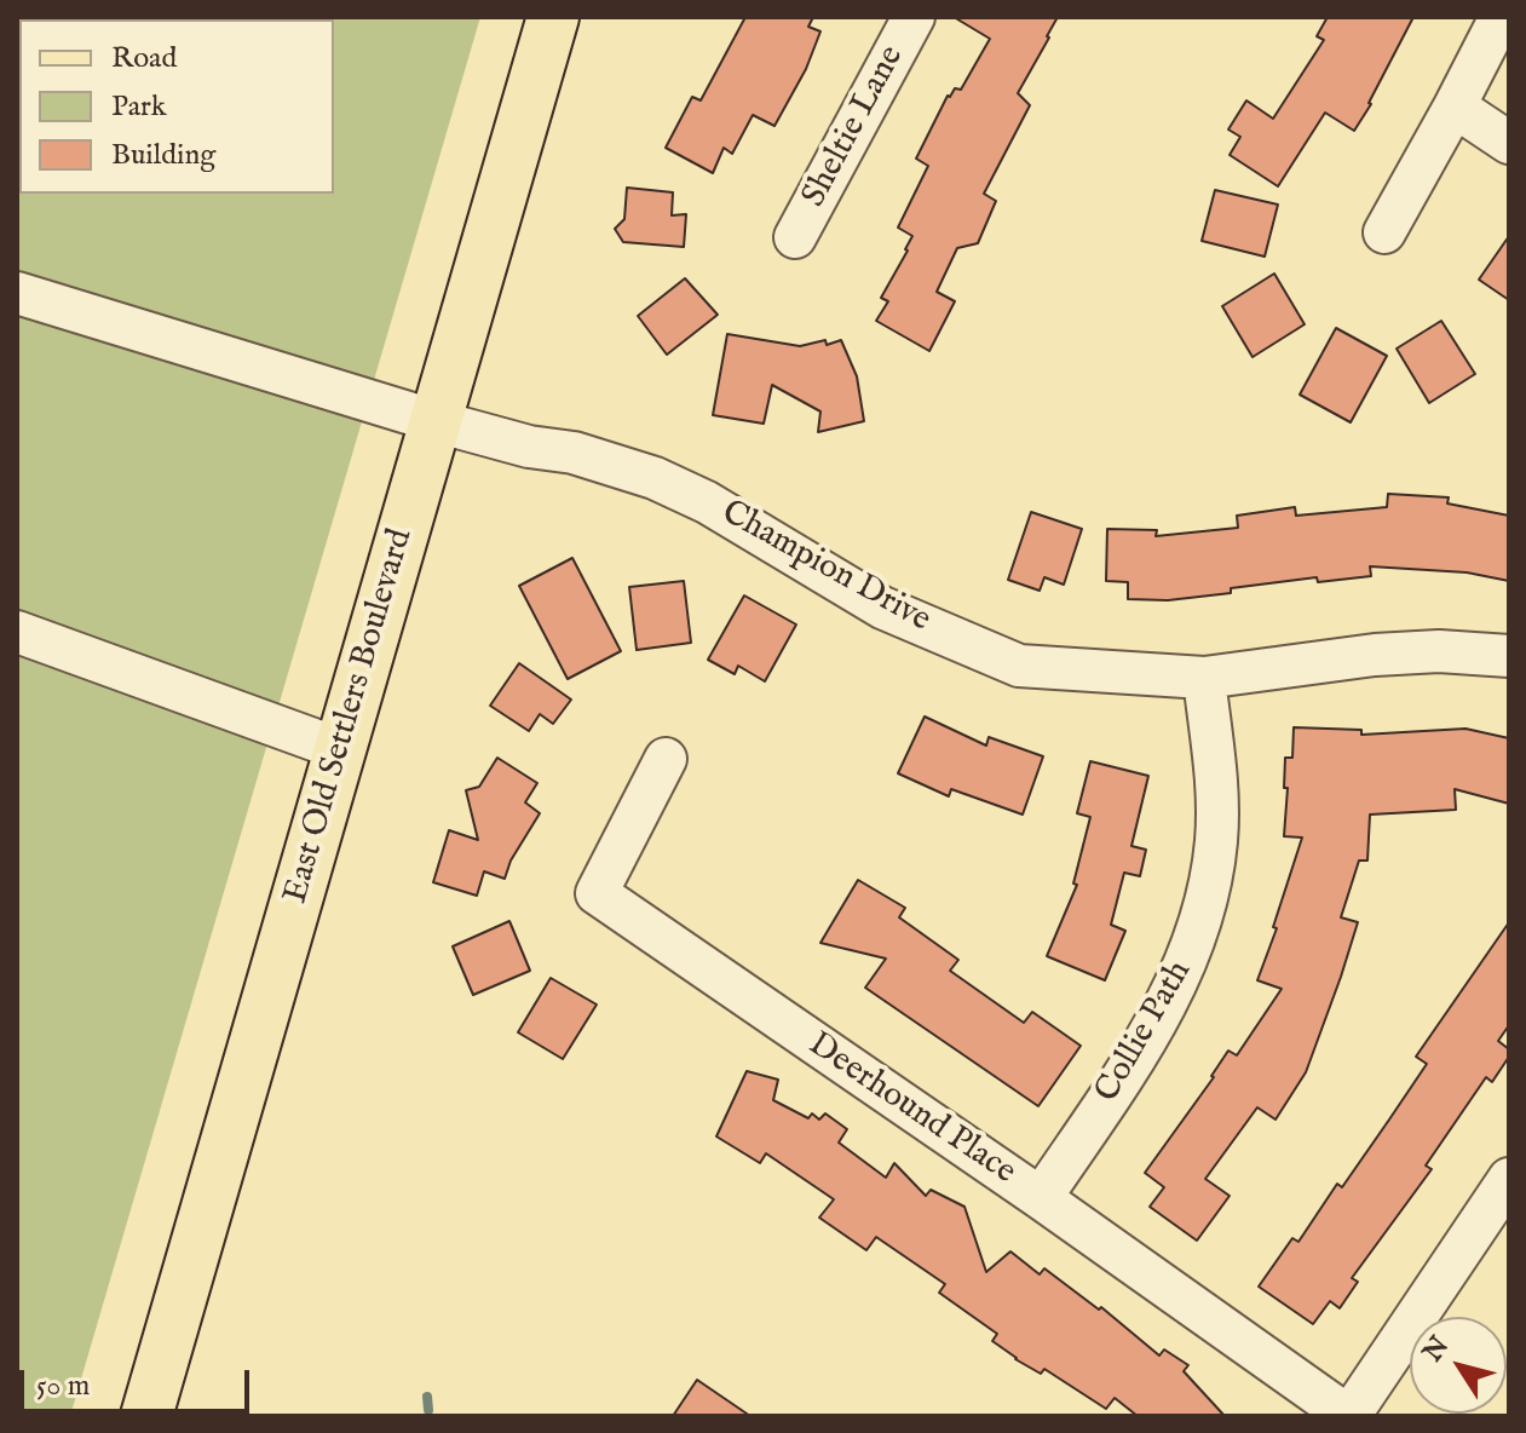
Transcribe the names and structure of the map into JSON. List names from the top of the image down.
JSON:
{
  "streets": {
    "main road": ["East Old Settlers Boulevard"],
    "street": [
      "Sheltie Lane",
      "Champion Drive",
      "Collie Path",
      "Deerhound Place"
    ]
  },
  "crossings": [
    ["Champion Drive", "East Old Settlers Boulevard"],
    ["Champion Drive", "Collie Path"],
    ["Collie Path", "Deerhound Place"]
  ],
  "legend": ["Road", "Park", "Building"],
  "scale_bar": "50 m",
  "north": "top left"
}
